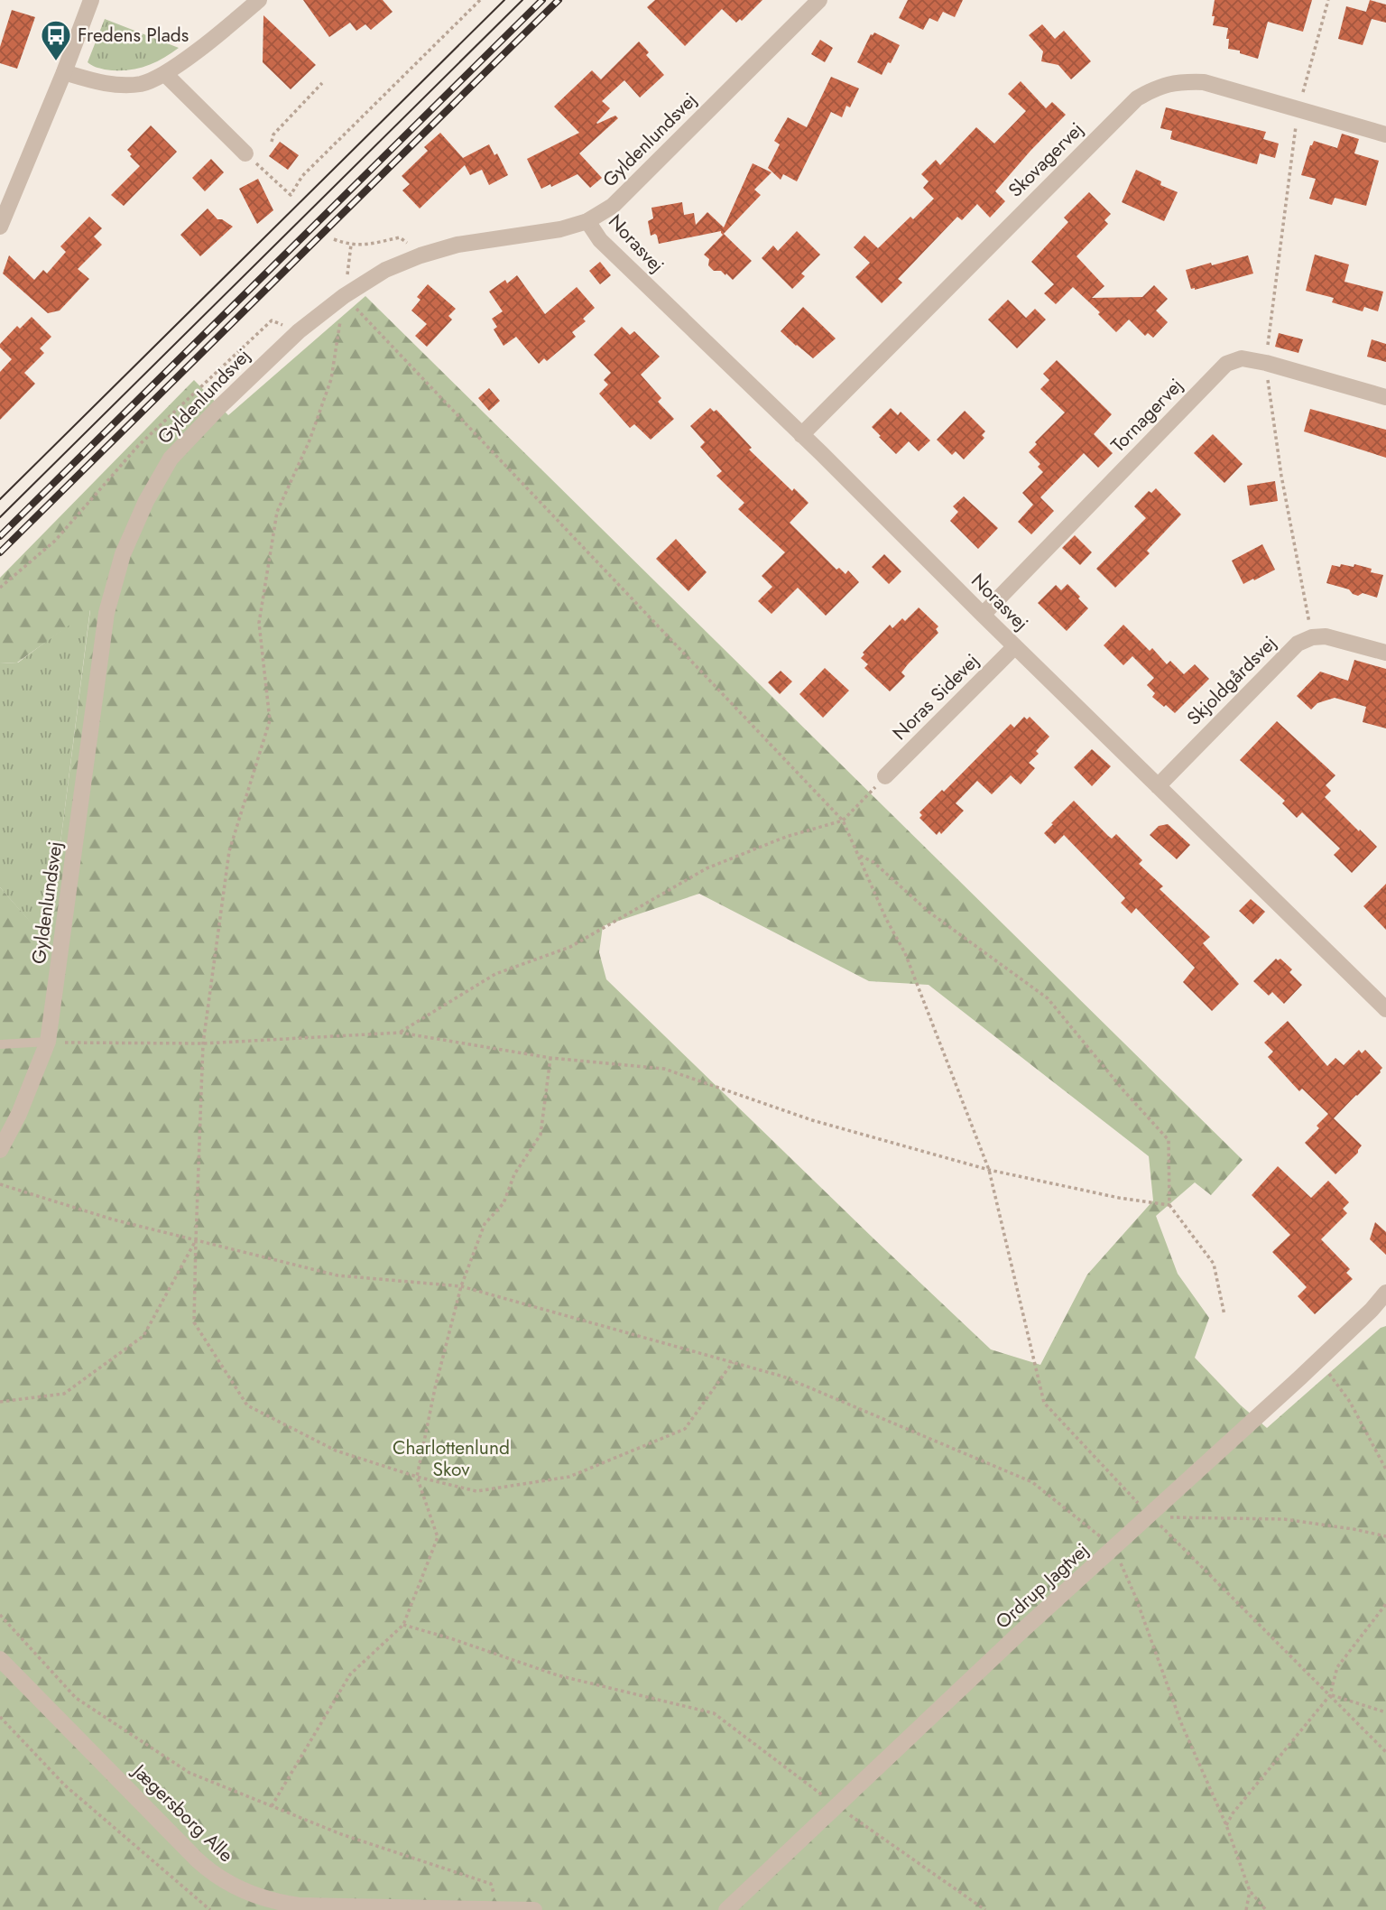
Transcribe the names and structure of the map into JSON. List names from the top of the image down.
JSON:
{
  "streets": {
    "street": [
      "Gyldenlundsvej",
      "Skovagervej",
      "Norasvej",
      "Tornagervej",
      "Skjoldgårdsvej",
      "Noras Sidevej",
      "Ordrup Jagtvej",
      "Jægersborg Alle"
    ]
  },
  "crossings": [
    ["Gyldenlundsvej", "Norasvej"],
    ["Skovagervej", "Norasvej"],
    ["Norasvej", "Tornagervej"],
    ["Norasvej", "Skjoldgårdsvej"],
    ["Norasvej", "Noras Sidevej"]
  ],
  "parks": ["Charlottenlund Skov"],
  "places": {
    "bus stop": ["Fredens Plads"]
  }
}
